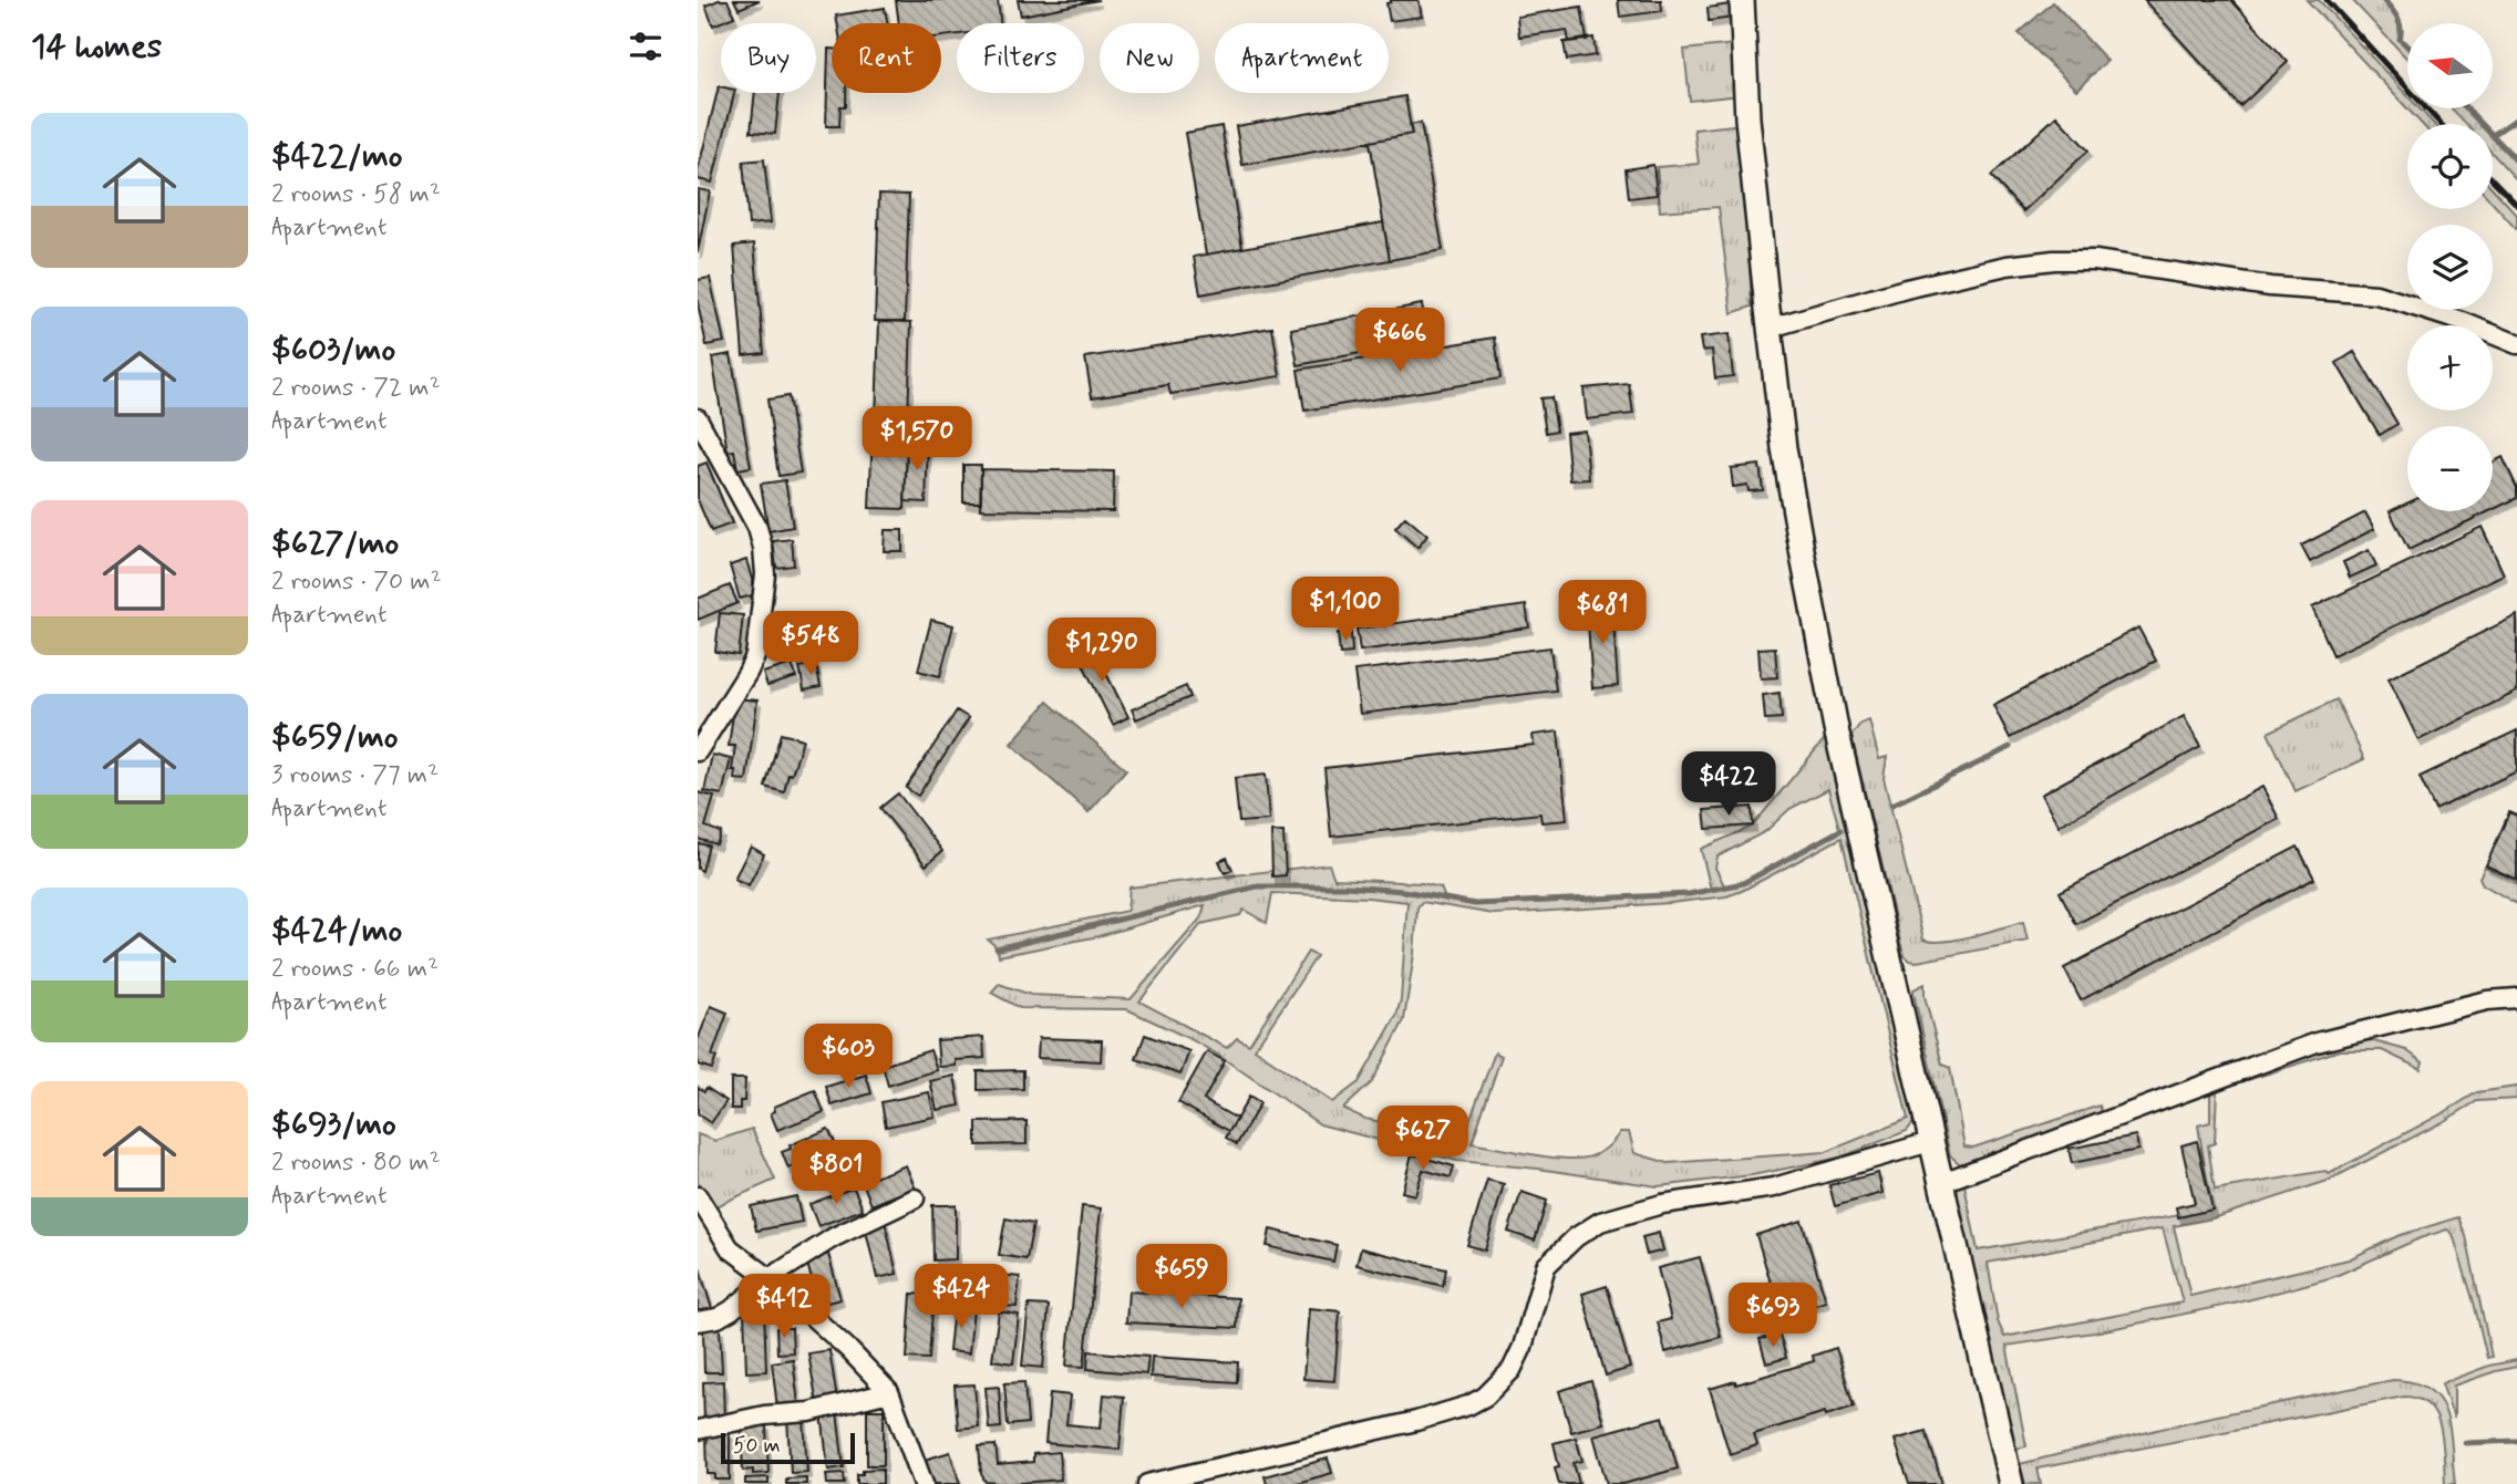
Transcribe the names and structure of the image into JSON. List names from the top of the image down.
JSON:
{
  "scale_bar": "50 m",
  "north": "left",
  "page": {
    "heading": "14 homes",
    "map_buttons": ["+", "−"],
    "chip": [
      "Buy",
      "Rent",
      "Filters",
      "New",
      "Apartment"
    ],
    "list": [
      {
        "name": "$422/mo",
        "note": "2 rooms · 58 m² · Apartment"
      },
      {
        "name": "$603/mo",
        "note": "2 rooms · 72 m² · Apartment"
      },
      {
        "name": "$627/mo",
        "note": "2 rooms · 70 m² · Apartment"
      },
      {
        "name": "$659/mo",
        "note": "3 rooms · 77 m² · Apartment"
      },
      {
        "name": "$424/mo",
        "note": "2 rooms · 66 m² · Apartment"
      },
      {
        "name": "$693/mo",
        "note": "2 rooms · 80 m² · Apartment"
      }
    ],
    "price": [
      "$666",
      "$1,570",
      "$1,100",
      "$681",
      "$548",
      "$1,290",
      "$422",
      "$603",
      "$627",
      "$801",
      "$659",
      "$424",
      "$412",
      "$693"
    ],
    "scale": "50 m"
  }
}
